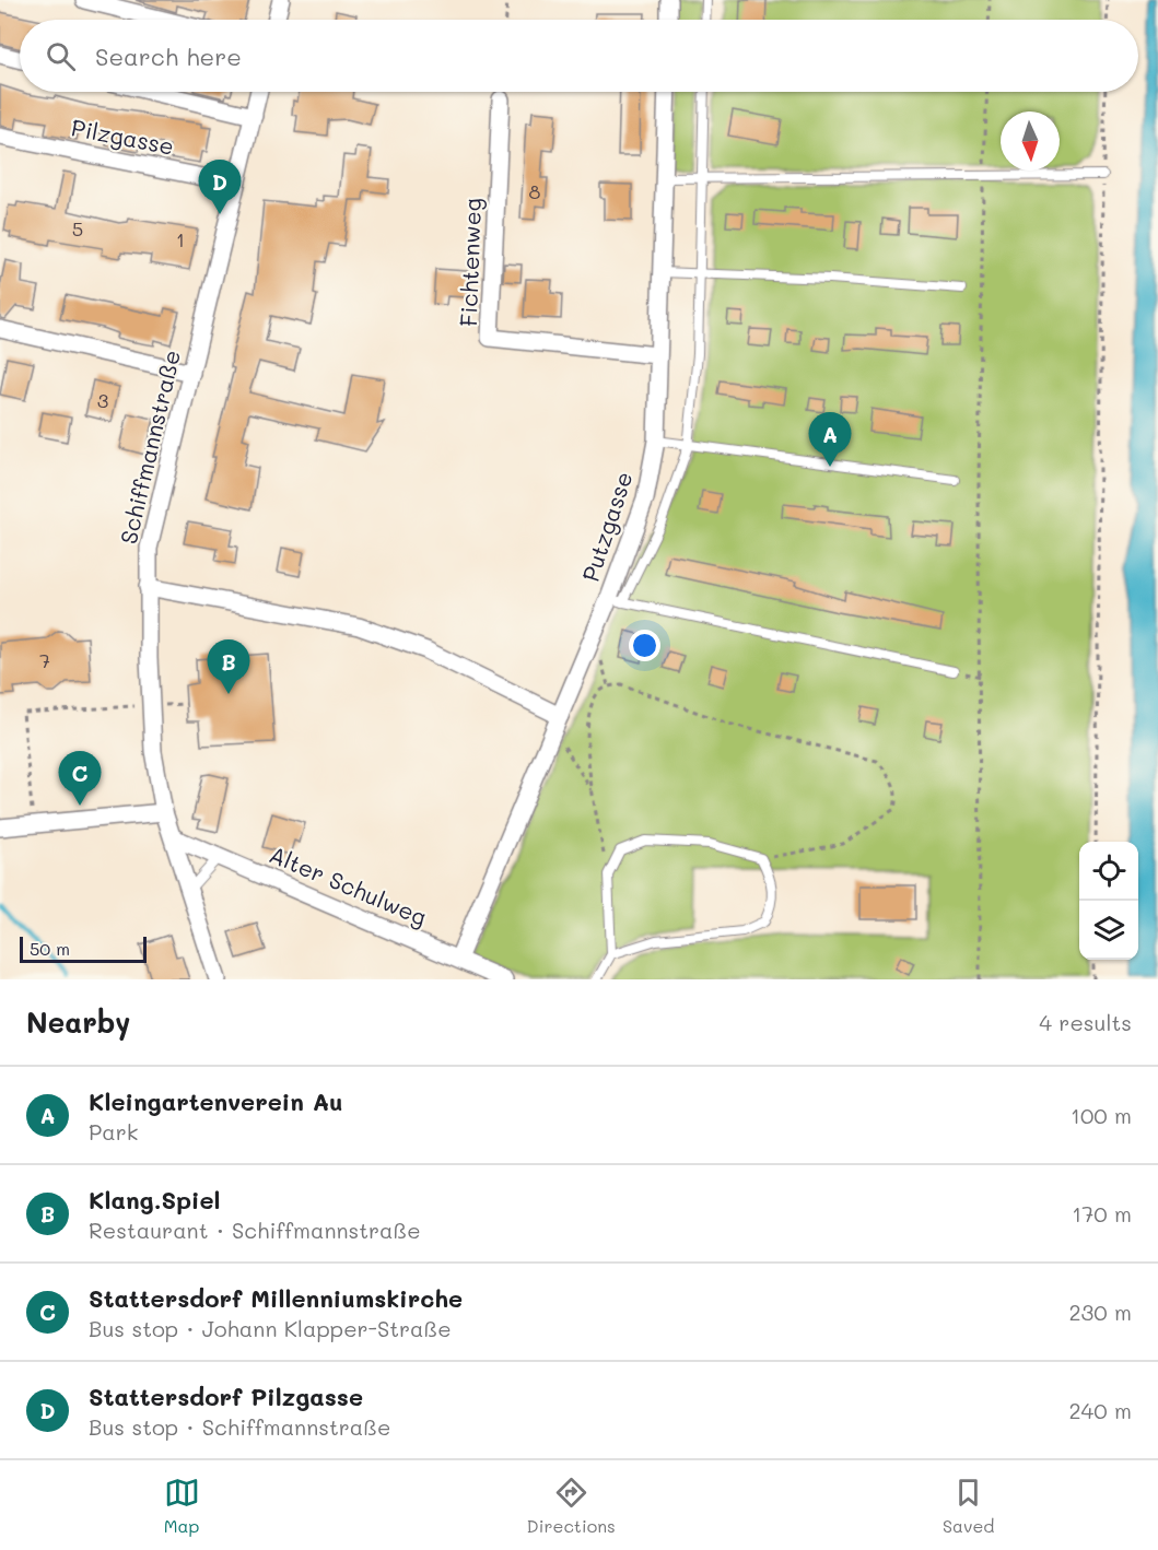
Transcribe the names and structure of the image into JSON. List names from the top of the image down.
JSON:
{
  "streets": {
    "street": [
      "Pilzgasse",
      "Fichtenweg",
      "Schiffmannstraße",
      "Putzgasse",
      "Alter Schulweg"
    ]
  },
  "crossings": [
    ["Pilzgasse", "Schiffmannstraße"],
    ["Fichtenweg", "Putzgasse"],
    ["Schiffmannstraße", "Alter Schulweg"],
    ["Putzgasse", "Alter Schulweg"]
  ],
  "house_numbers": [
    "8",
    "5",
    "1",
    "3",
    "7"
  ],
  "scale_bar": "50 m",
  "north": "bottom",
  "page": {
    "search": "Search here",
    "pins": [
      "D",
      "A",
      "B",
      "C"
    ],
    "scale": "50 m",
    "heading": ["Nearby", "4 results"],
    "list": [
      {
        "mark": "A",
        "name": "Kleingartenverein Au",
        "note": "Park",
        "value": "100 m"
      },
      {
        "mark": "B",
        "name": "Klang.Spiel",
        "note": "Restaurant · Schiffmannstraße",
        "value": "170 m"
      },
      {
        "mark": "C",
        "name": "Stattersdorf Millenniumskirche",
        "note": "Bus stop · Johann Klapper-Straße",
        "value": "230 m"
      },
      {
        "mark": "D",
        "name": "Stattersdorf Pilzgasse",
        "note": "Bus stop · Schiffmannstraße",
        "value": "240 m"
      }
    ],
    "nav": ["Map", "Directions", "Saved"]
  }
}
